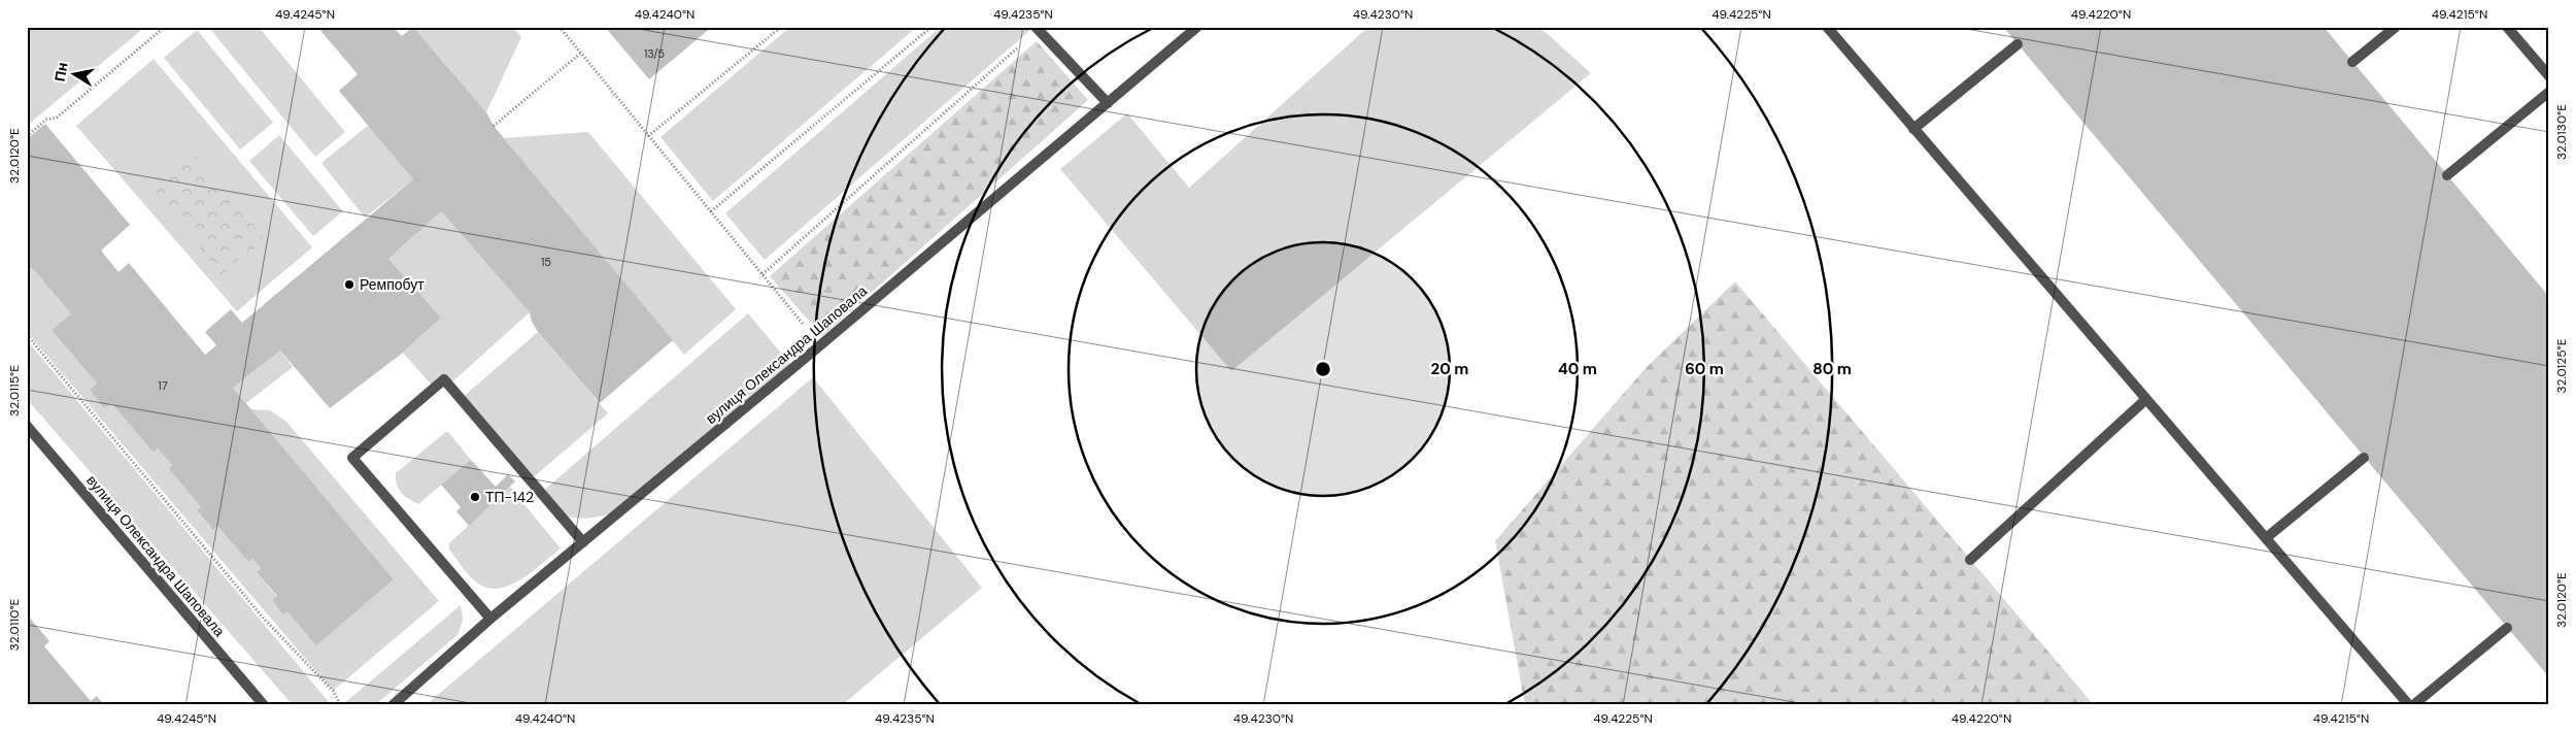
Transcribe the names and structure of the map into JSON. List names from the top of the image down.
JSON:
{
  "streets": {
    "lane": ["вулиця Олександра Шаповала"]
  },
  "places": ["Ремпобут", "ТП-142"],
  "house_numbers": ["13/5", "15", "17"],
  "north": "left",
  "coordinates": [
    "49.4245°N",
    "49.4240°N",
    "49.4235°N",
    "49.4230°N",
    "49.4225°N",
    "49.4220°N",
    "49.4215°N",
    "32.0130°E",
    "32.0120°E",
    "32.0125°E",
    "32.0115°E",
    "32.0110°E"
  ],
  "rings": [
    "20 m",
    "40 m",
    "60 m",
    "80 m"
  ]
}
